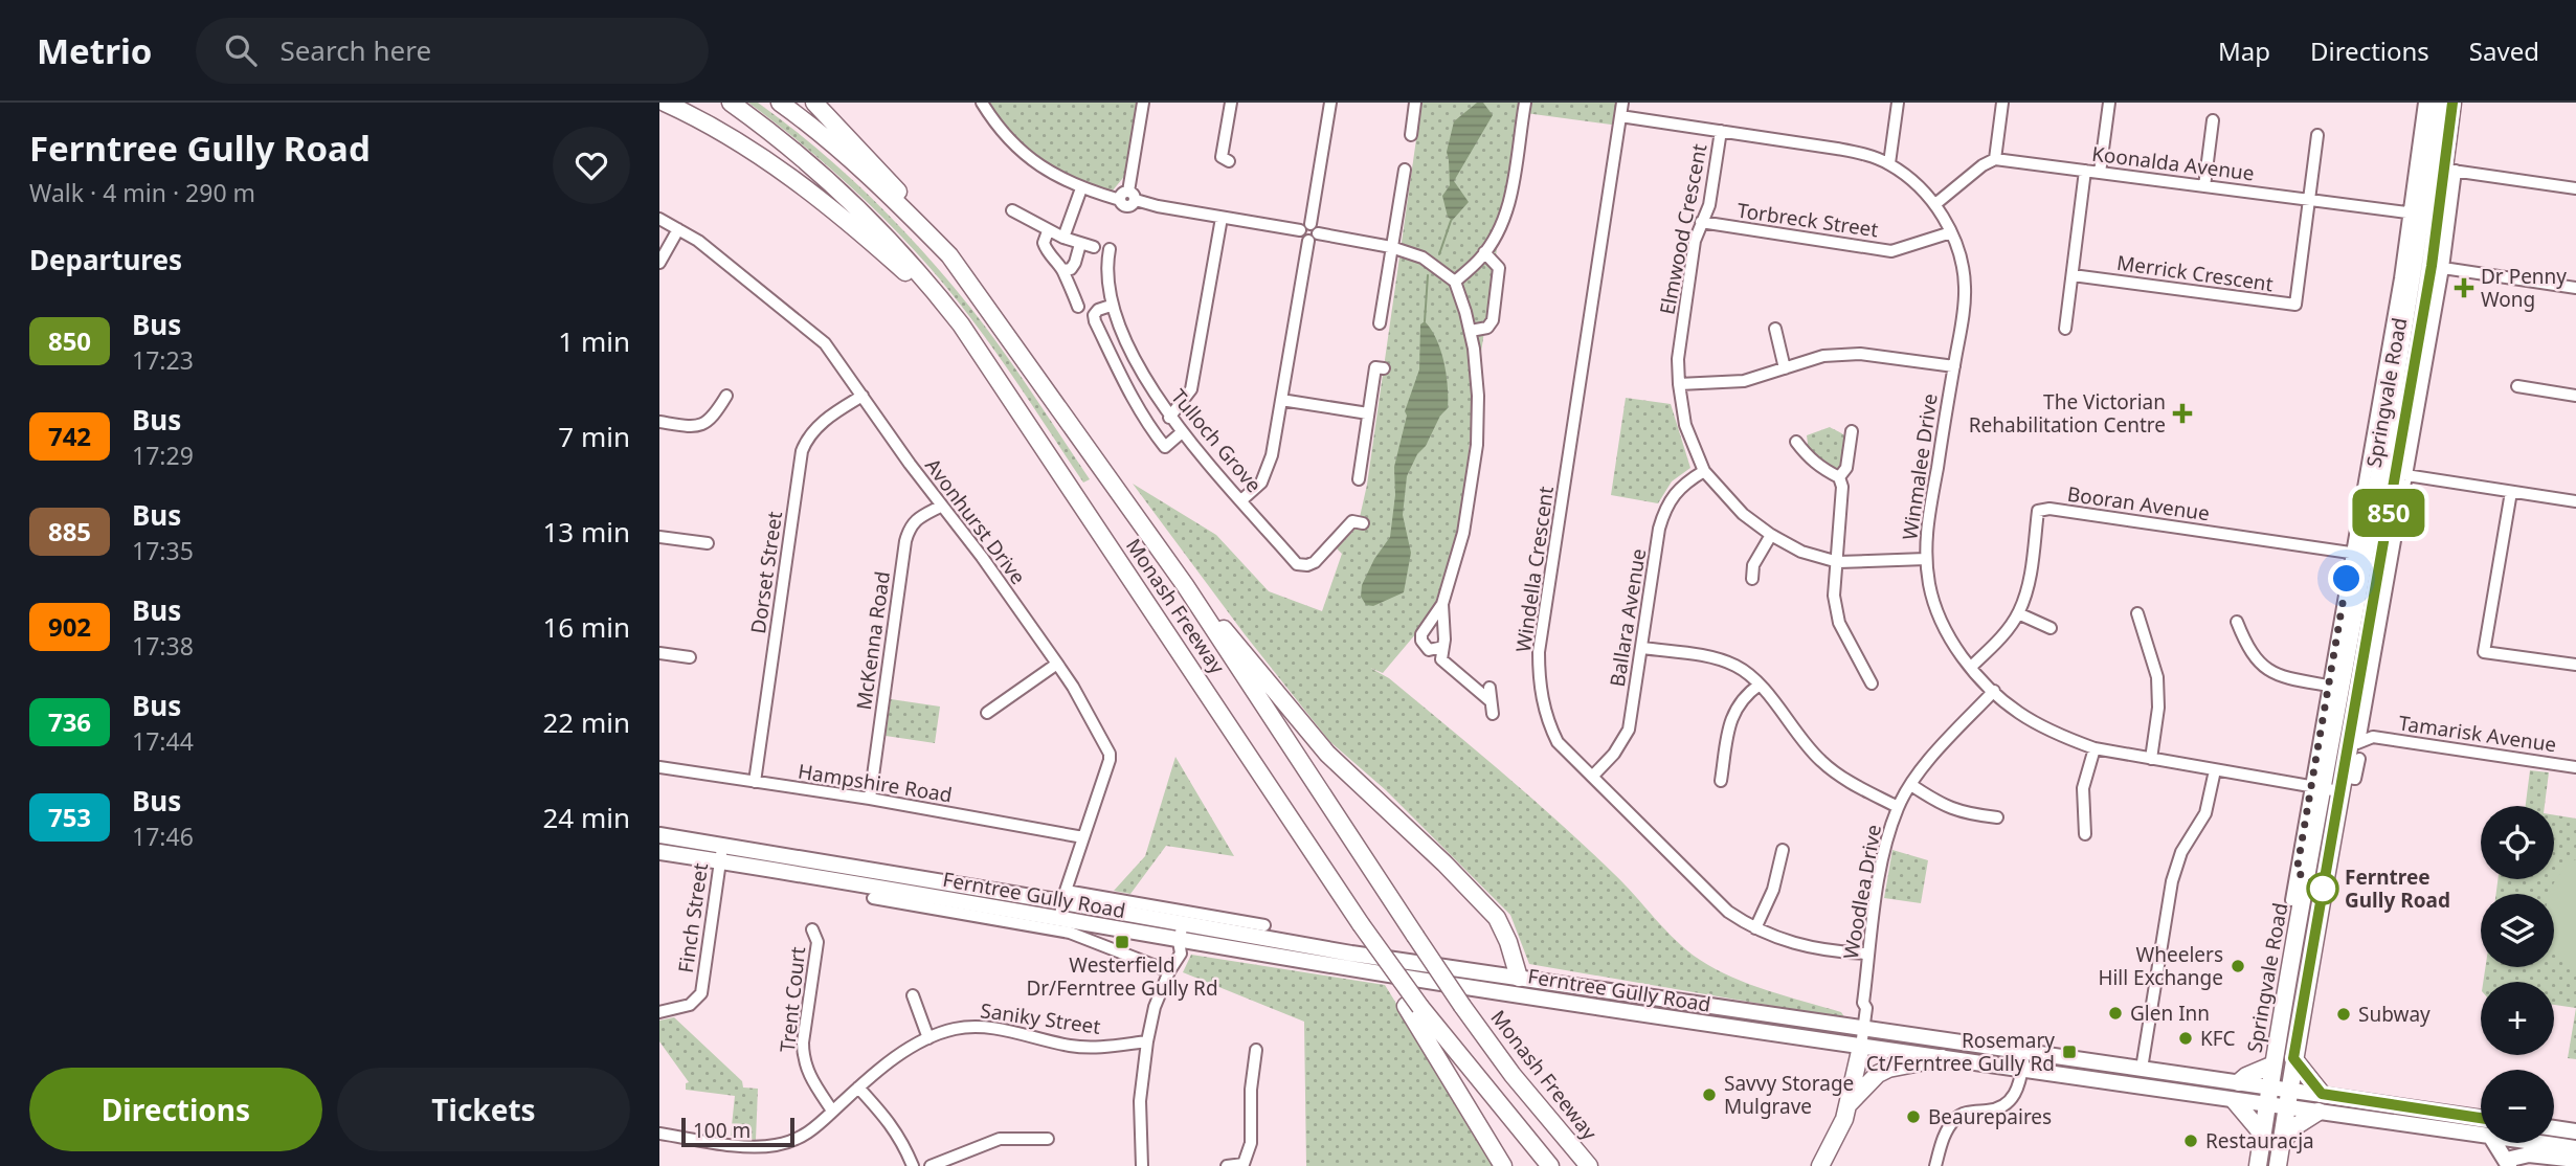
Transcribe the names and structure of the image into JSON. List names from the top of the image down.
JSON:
{
  "streets": {
    "highway": ["Springvale Road", "Monash Freeway"],
    "main road": ["Ferntree Gully Road"],
    "street": [
      "Koonalda Avenue",
      "Torbreck Street",
      "Elmwood Crescent",
      "Merrick Crescent",
      "Tulloch Grove",
      "Winmalee Drive",
      "Booran Avenue",
      "Avonhurst Drive",
      "Windella Crescent",
      "Dorset Street",
      "Ballara Avenue",
      "McKenna Road",
      "Tamarisk Avenue",
      "Hampshire Road",
      "Woodlea Drive",
      "Finch Street",
      "Trent Court",
      "Saniky Street"
    ]
  },
  "crossings": [
    ["Koonalda Avenue", "Merrick Crescent"],
    ["Koonalda Avenue", "Springvale Road"],
    ["Torbreck Street", "Elmwood Crescent"],
    ["Torbreck Street", "Winmalee Drive"],
    ["Elmwood Crescent", "Winmalee Drive"],
    ["Elmwood Crescent", "Ballara Avenue"],
    ["Springvale Road", "Winmalee Drive"],
    ["Springvale Road", "Booran Avenue"],
    ["Springvale Road", "Tamarisk Avenue"],
    ["Springvale Road", "Ferntree Gully Road"],
    ["Winmalee Drive", "Booran Avenue"],
    ["Winmalee Drive", "Windella Crescent"],
    ["Winmalee Drive", "Woodlea Drive"],
    ["Avonhurst Drive", "Dorset Street"],
    ["Avonhurst Drive", "McKenna Road"],
    ["Avonhurst Drive", "Hampshire Road"],
    ["Avonhurst Drive", "Ferntree Gully Road"],
    ["Windella Crescent", "Ballara Avenue"],
    ["Windella Crescent", "Woodlea Drive"],
    ["Dorset Street", "Hampshire Road"],
    ["McKenna Road", "Hampshire Road"],
    ["Woodlea Drive", "Ferntree Gully Road"],
    ["Ferntree Gully Road", "Finch Street"],
    ["Trent Court", "Saniky Street"]
  ],
  "places": {
    "health": ["Dr Penny Wong", "The Victorian Rehabilitation Centre"],
    "other": [
      "Ferntree Gully Road",
      "Wheelers Hill Exchange",
      "Glen Inn",
      "Subway",
      "KFC",
      "Savvy Storage Mulgrave",
      "Beaurepaires",
      "Restauracja"
    ],
    "transit": ["Westerfield Dr/Ferntree Gully Rd", "Rosemary Ct/Ferntree Gully Rd"]
  },
  "lines": ["bus line 850"],
  "scale_bar": "100 m",
  "page": {
    "header": "Metrio",
    "search": "Search here",
    "nav": ["Map", "Directions", "Saved"],
    "heading": [
      ["Ferntree Gully Road", "Walk · 4 min · 290 m"],
      "Departures"
    ],
    "on_map": "850",
    "list": [
      {
        "mark": "850",
        "name": "Bus",
        "note": "17:23",
        "value": "1 min"
      },
      {
        "mark": "742",
        "name": "Bus",
        "note": "17:29",
        "value": "7 min"
      },
      {
        "mark": "885",
        "name": "Bus",
        "note": "17:35",
        "value": "13 min"
      },
      {
        "mark": "902",
        "name": "Bus",
        "note": "17:38",
        "value": "16 min"
      },
      {
        "mark": "736",
        "name": "Bus",
        "note": "17:44",
        "value": "22 min"
      },
      {
        "mark": "753",
        "name": "Bus",
        "note": "17:46",
        "value": "24 min"
      }
    ],
    "map_buttons": ["+", "−"],
    "buttons": ["Directions", "Tickets"],
    "scale": "100 m"
  }
}
